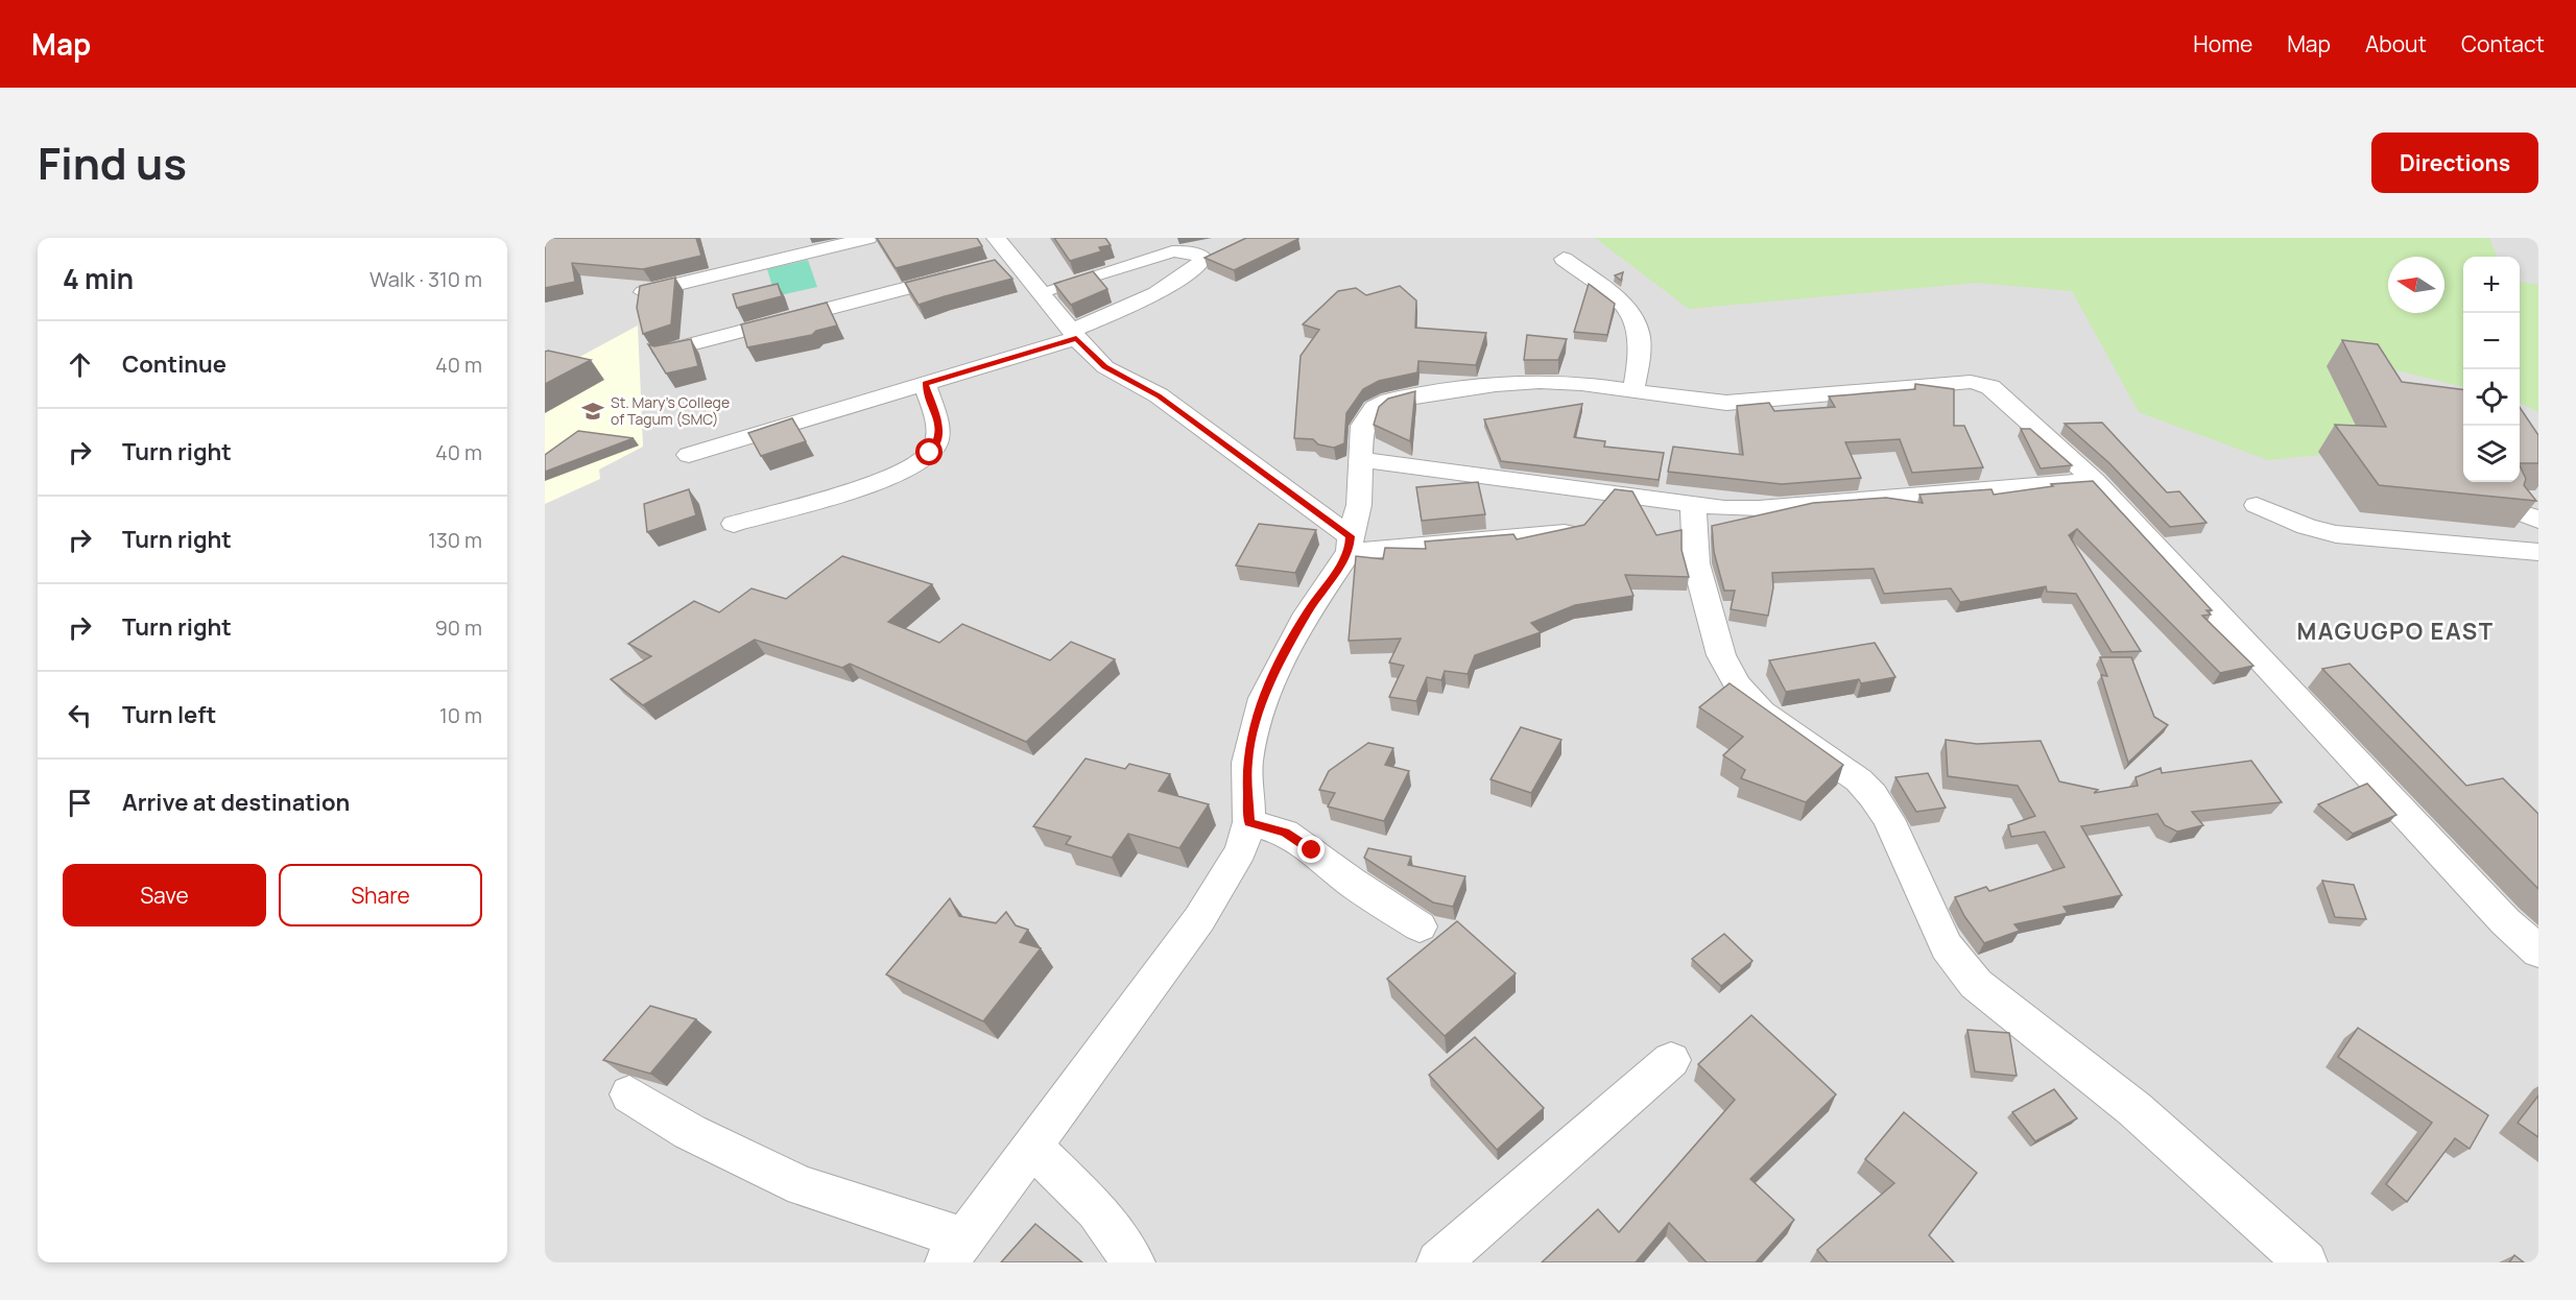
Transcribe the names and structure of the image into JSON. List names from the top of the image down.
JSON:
{
  "districts": ["MAGUGPO EAST"],
  "places": {
    "school or university": ["St. Mary's College of Tagum (SMC)"]
  },
  "north": "left",
  "page": {
    "header": "Map",
    "nav": [
      "Home",
      "Map",
      "About",
      "Contact"
    ],
    "title": "Find us",
    "buttons": [
      "Directions",
      ["Save", "Share"]
    ],
    "heading": ["4 min", "Walk · 310 m"],
    "map_buttons": ["+", "−"],
    "list": [
      ["Continue", "40 m"],
      ["Turn right", "40 m"],
      ["Turn right", "130 m"],
      ["Turn right", "90 m"],
      ["Turn left", "10 m"],
      "Arrive at destination"
    ]
  }
}
